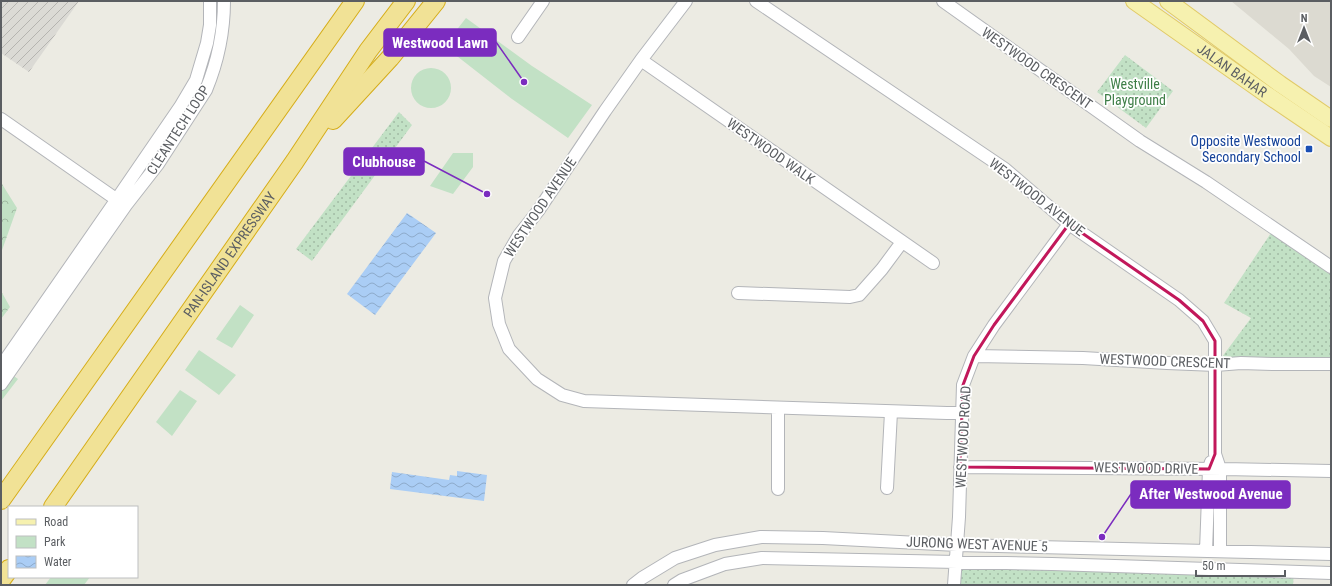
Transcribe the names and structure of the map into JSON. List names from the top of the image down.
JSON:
{
  "streets": {
    "highway": ["PAN-ISLAND EXPRESSWAY"],
    "main road": ["JALAN BAHAR"],
    "street": [
      "WESTWOOD CRESCENT",
      "CLEANTECH LOOP",
      "WESTWOOD WALK",
      "WESTWOOD AVENUE",
      "WESTWOOD ROAD",
      "WESTWOOD DRIVE",
      "JURONG WEST AVENUE 5"
    ]
  },
  "crossings": [
    ["WESTWOOD CRESCENT", "WESTWOOD AVENUE"],
    ["WESTWOOD CRESCENT", "WESTWOOD ROAD"],
    ["WESTWOOD WALK", "WESTWOOD AVENUE"],
    ["WESTWOOD AVENUE", "WESTWOOD ROAD"],
    ["WESTWOOD AVENUE", "WESTWOOD DRIVE"],
    ["WESTWOOD AVENUE", "JURONG WEST AVENUE 5"],
    ["WESTWOOD ROAD", "WESTWOOD DRIVE"],
    ["WESTWOOD ROAD", "JURONG WEST AVENUE 5"]
  ],
  "parks": ["Westville Playground"],
  "places": {
    "other": ["Westwood Lawn", "Clubhouse", "After Westwood Avenue"],
    "transit": ["Opposite Westwood Secondary School"]
  },
  "legend": ["Road", "Park", "Water"],
  "scale_bar": "50 m",
  "north": "top"
}
